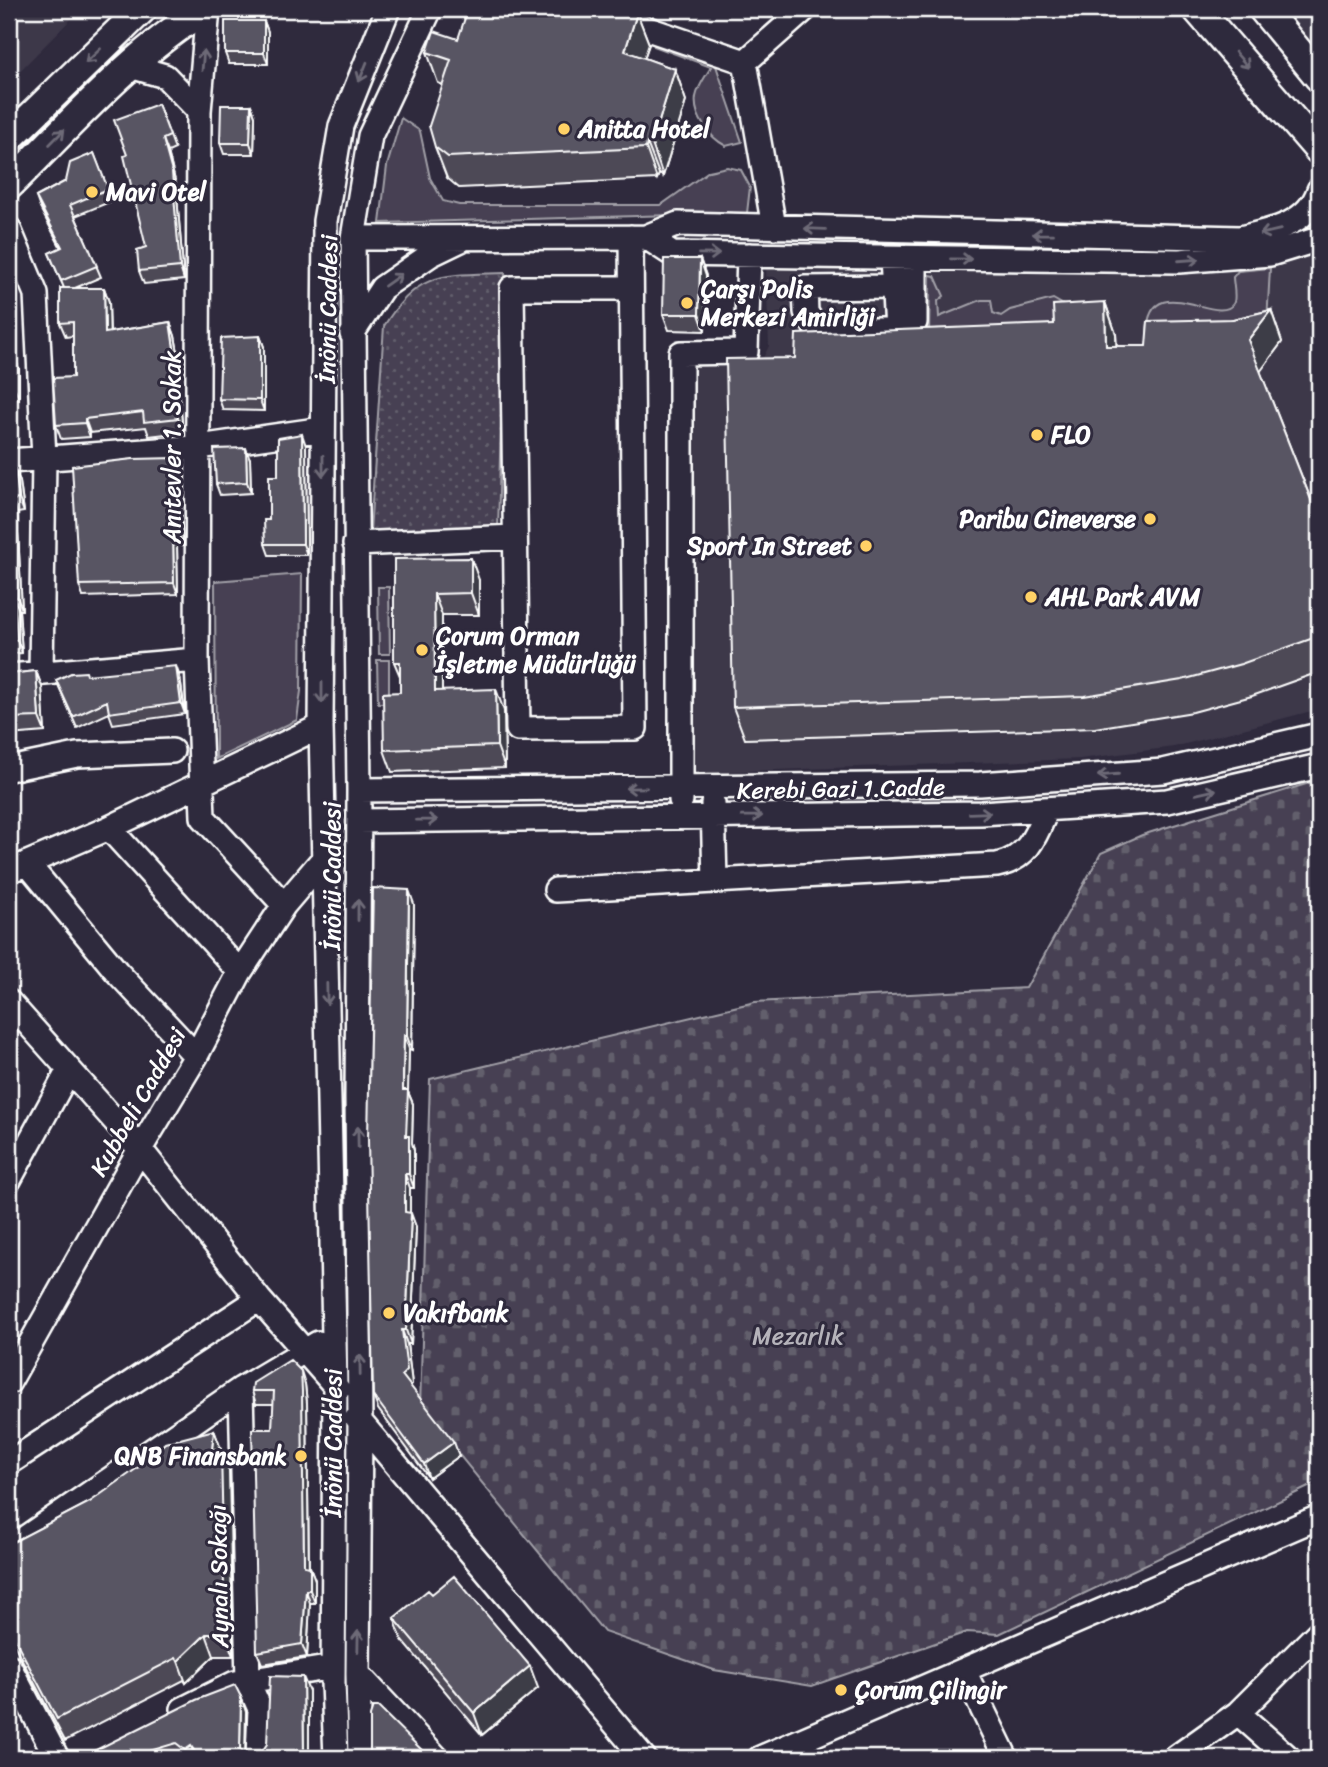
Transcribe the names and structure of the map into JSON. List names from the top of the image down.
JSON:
{
  "streets": {
    "street": [
      "İnönü Caddesi",
      "Anıtevler 1. Sokak",
      "Kerebi Gazi 1.Cadde",
      "Kubbeli Caddesi",
      "Aynalı Sokağı"
    ]
  },
  "crossings": [
    ["İnönü Caddesi", "Kerebi Gazi 1.Cadde"],
    ["İnönü Caddesi", "Kubbeli Caddesi"],
    ["Anıtevler 1. Sokak", "Kubbeli Caddesi"]
  ],
  "parks": ["Mezarlık"],
  "places": [
    "Anitta Hotel",
    "Mavi Otel",
    "Çarşı Polis Merkezi Amirliği",
    "FLO",
    "Paribu Cineverse",
    "Sport In Street",
    "AHL Park AVM",
    "Çorum Orman İşletme Müdürlüğü",
    "Vakıfbank",
    "QNB Finansbank",
    "Çorum Çilingir"
  ]
}
